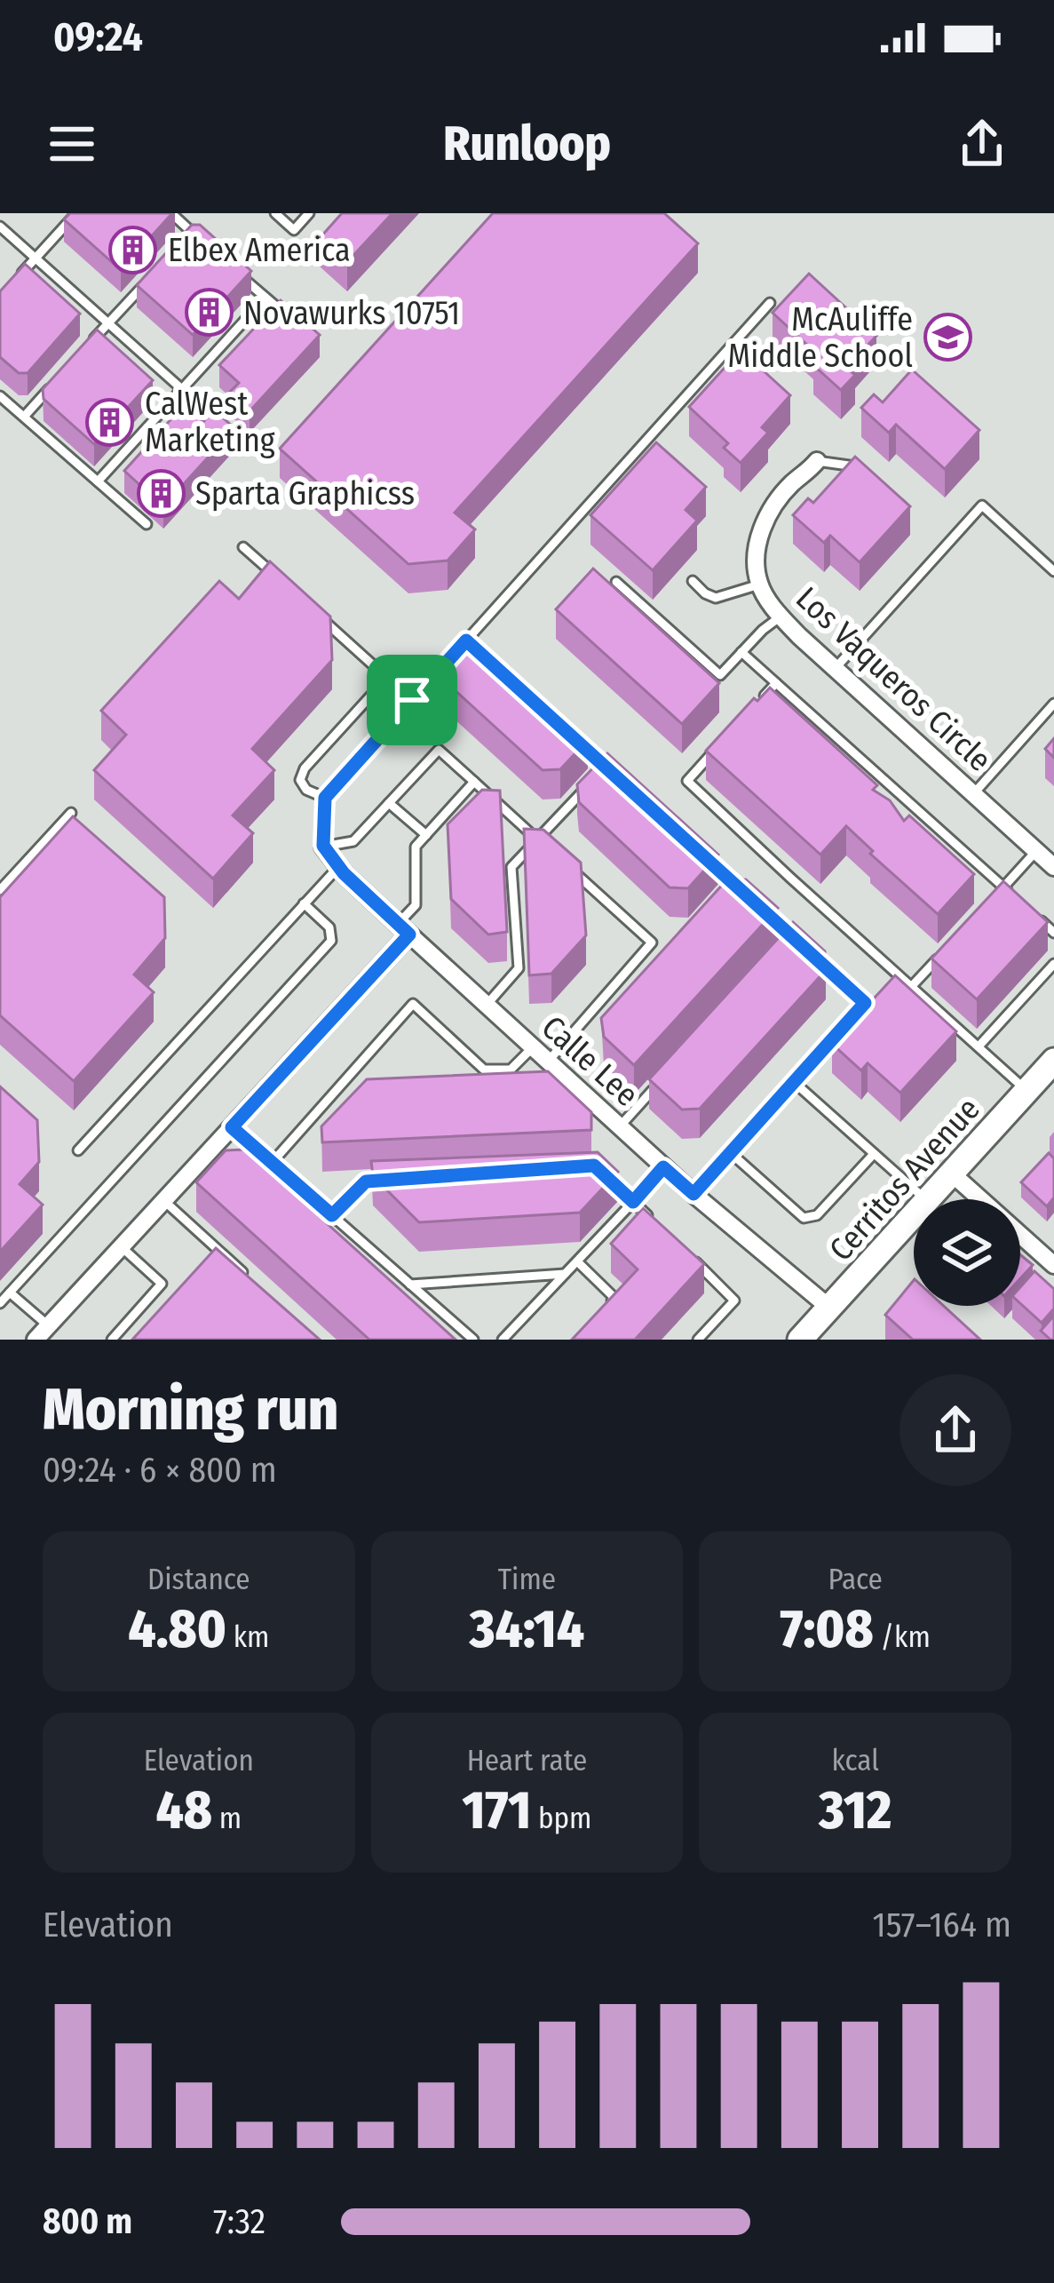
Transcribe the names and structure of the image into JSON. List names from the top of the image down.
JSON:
{
  "streets": {
    "main road": ["Cerritos Avenue"],
    "street": ["Los Vaqueros Circle", "Calle Lee"]
  },
  "crossings": [
    ["Calle Lee", "Cerritos Avenue"]
  ],
  "places": {
    "building": [
      "Elbex America",
      "Novawurks 10751",
      "CalWest Marketing",
      "Sparta Graphicss"
    ],
    "school or university": ["McAuliffe Middle School"]
  },
  "page": {
    "status": "09:24",
    "header": "Runloop",
    "heading": ["Morning run", "09:24 · 6 × 800 m"],
    "stats": [
      ["Distance", "4.80 km"],
      ["Time", "34:14"],
      ["Pace", "7:08 /km"],
      ["Elevation", "48 m"],
      ["Heart rate", "171 bpm"],
      ["kcal", "312"]
    ],
    "chart": ["Elevation", "157–164 m"],
    "list": [
      {
        "name": "800 m",
        "note": "7:32"
      }
    ]
  }
}
